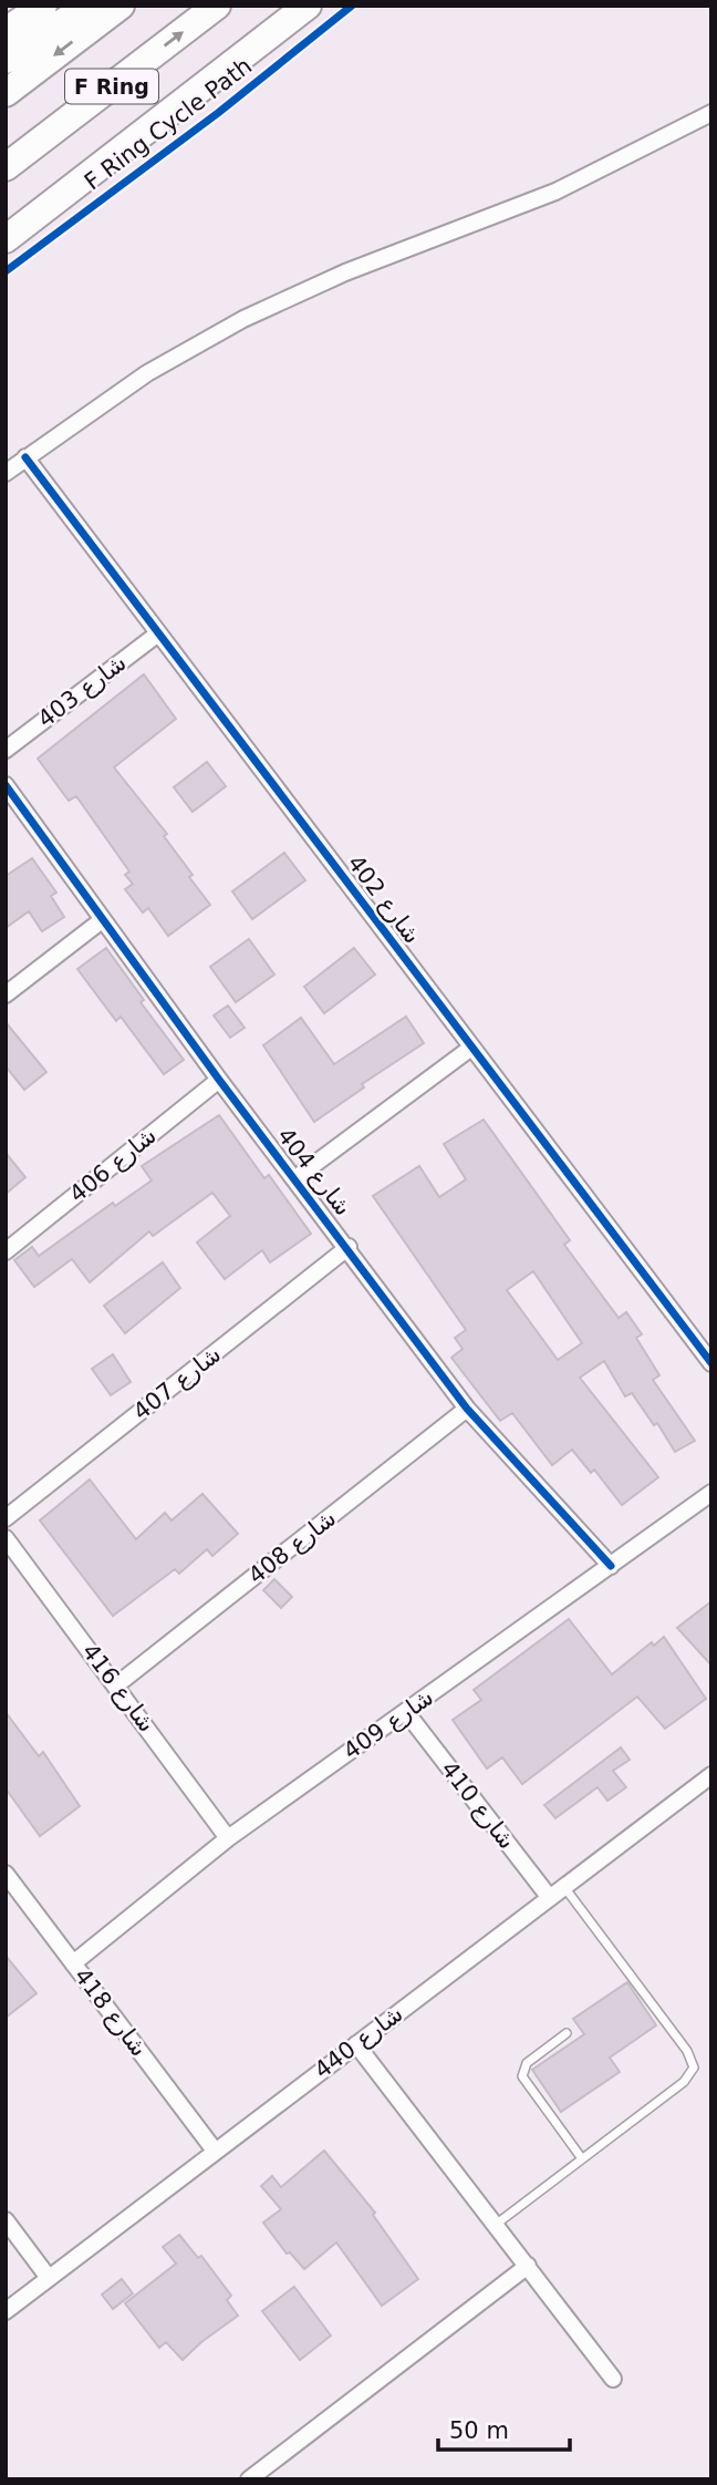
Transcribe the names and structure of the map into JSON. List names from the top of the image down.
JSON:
{
  "streets": {
    "highway": ["F Ring"],
    "street": [
      "شارع 403",
      "شارع 402",
      "شارع 406",
      "شارع 404",
      "شارع 407",
      "شارع 408",
      "شارع 416",
      "شارع 409",
      "شارع 410",
      "شارع 418",
      "شارع 440"
    ],
    "cycle path": ["F Ring Cycle Path"]
  },
  "crossings": [
    ["شارع 403", "شارع 402"],
    ["شارع 406", "شارع 404"],
    ["شارع 404", "شارع 407"],
    ["شارع 404", "شارع 408"],
    ["شارع 404", "شارع 409"],
    ["شارع 408", "شارع 416"],
    ["شارع 416", "شارع 409"],
    ["شارع 409", "شارع 410"],
    ["شارع 409", "شارع 418"],
    ["شارع 410", "شارع 440"],
    ["شارع 418", "شارع 440"]
  ],
  "scale_bar": "50 m"
}
